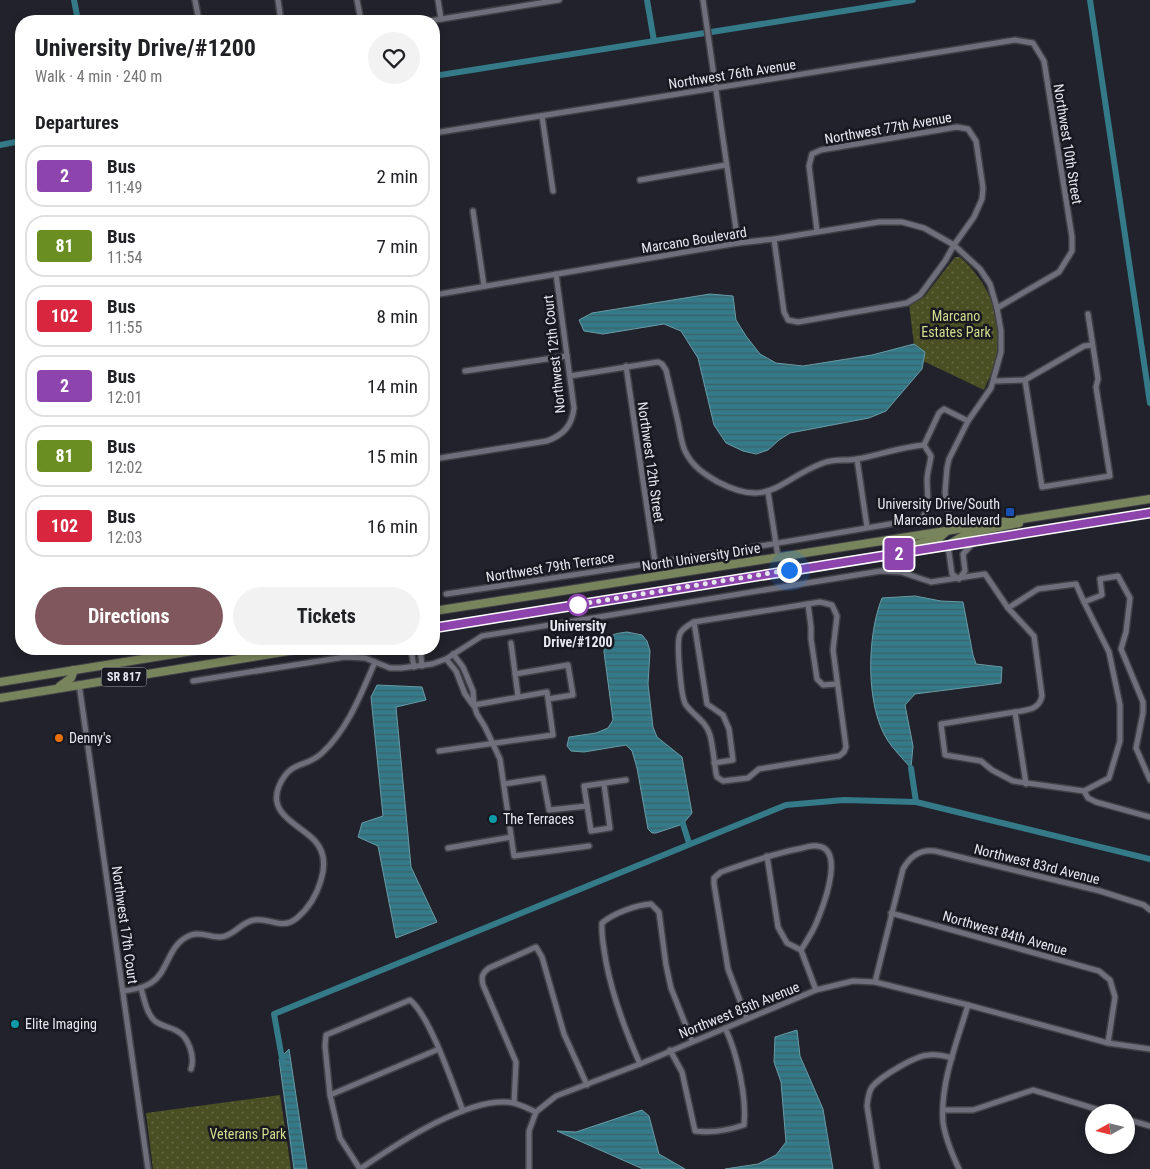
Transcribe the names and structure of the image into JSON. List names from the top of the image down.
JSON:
{
  "streets": {
    "main road": ["North University Drive", "SR 817"],
    "street": [
      "Northwest 76th Avenue",
      "Northwest 77th Avenue",
      "Northwest 10th Street",
      "Marcano Boulevard",
      "Northwest 12th Court",
      "Northwest 12th Street",
      "Northwest 79th Terrace",
      "Northwest 83rd Avenue",
      "Northwest 17th Court",
      "Northwest 84th Avenue",
      "Northwest 85th Avenue"
    ]
  },
  "crossings": [
    ["Northwest 76th Avenue", "Northwest 10th Street"],
    ["Northwest 77th Avenue", "Marcano Boulevard"],
    ["Northwest 10th Street", "Marcano Boulevard"],
    ["Marcano Boulevard", "Northwest 12th Court"],
    ["Marcano Boulevard", "North University Drive"],
    ["Northwest 12th Street", "Northwest 79th Terrace"],
    ["SR 817", "Northwest 17th Court"],
    ["Northwest 83rd Avenue", "Northwest 84th Avenue"],
    ["Northwest 84th Avenue", "Northwest 85th Avenue"]
  ],
  "parks": ["Marcano Estates Park", "Veterans Park"],
  "places": {
    "transit": ["University Drive/South Marcano Boulevard"],
    "other": [
      "University Drive/#1200",
      "Denny's",
      "The Terraces",
      "Elite Imaging"
    ]
  },
  "lines": ["bus line 2"],
  "north": "left",
  "page": {
    "on_map": "2",
    "heading": [
      ["University Drive/#1200", "Walk · 4 min · 240 m"],
      "Departures"
    ],
    "list": [
      {
        "mark": "2",
        "name": "Bus",
        "note": "11:49",
        "value": "2 min"
      },
      {
        "mark": "81",
        "name": "Bus",
        "note": "11:54",
        "value": "7 min"
      },
      {
        "mark": "102",
        "name": "Bus",
        "note": "11:55",
        "value": "8 min"
      },
      {
        "mark": "2",
        "name": "Bus",
        "note": "12:01",
        "value": "14 min"
      },
      {
        "mark": "81",
        "name": "Bus",
        "note": "12:02",
        "value": "15 min"
      },
      {
        "mark": "102",
        "name": "Bus",
        "note": "12:03",
        "value": "16 min"
      }
    ],
    "buttons": ["Directions", "Tickets"]
  }
}
